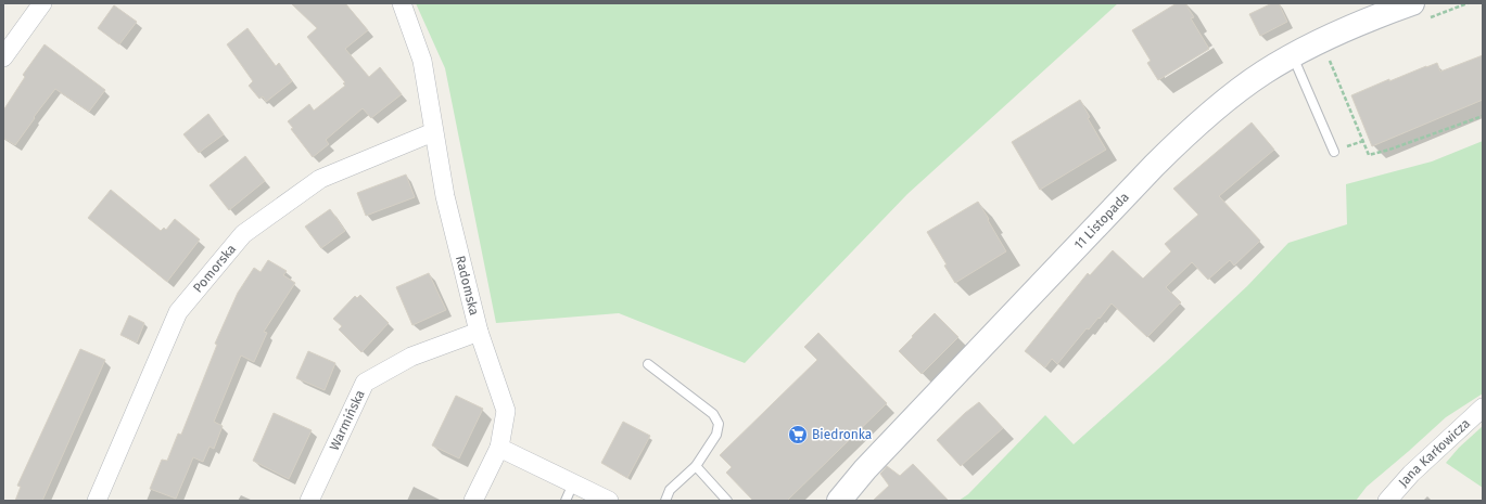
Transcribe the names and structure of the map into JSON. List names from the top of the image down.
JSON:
{
  "streets": {
    "main road": ["11 Listopada"],
    "street": [
      "Pomorska",
      "Radomska",
      "Warmińska",
      "Jana Karłowicza"
    ]
  },
  "crossings": [
    ["Pomorska", "Radomska"],
    ["Radomska", "Warmińska"]
  ],
  "places": {
    "supermarket": ["Biedronka"]
  }
}
